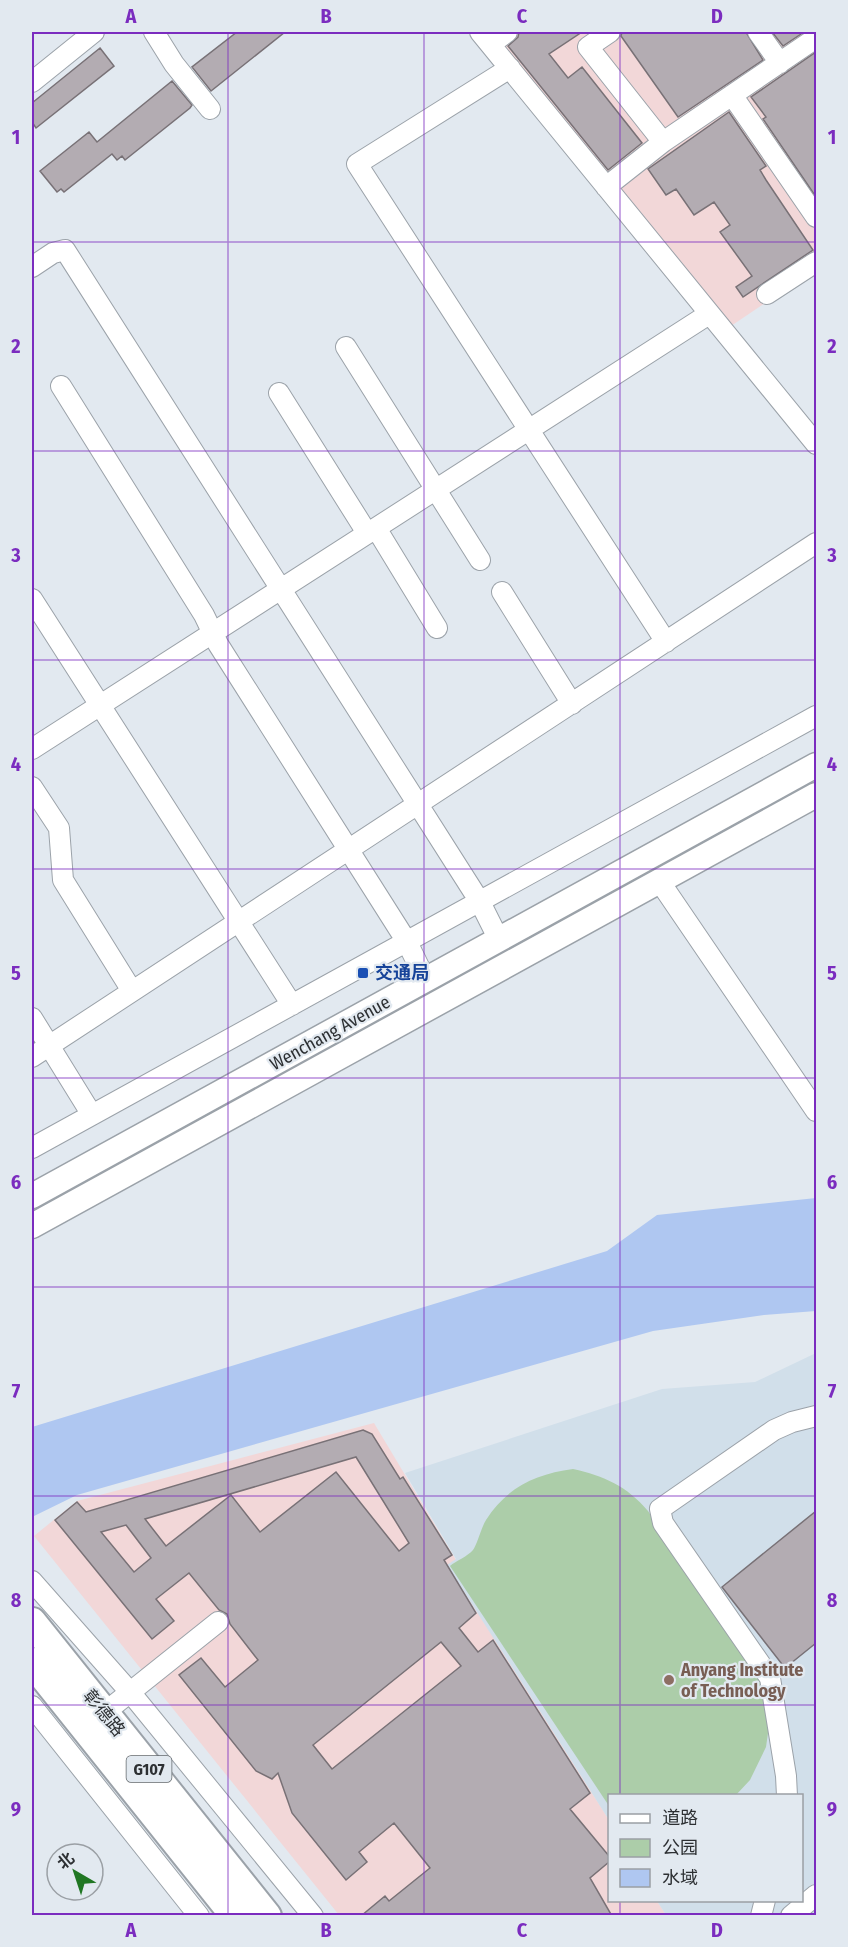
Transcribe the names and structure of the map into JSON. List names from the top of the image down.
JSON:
{
  "streets": {
    "highway": ["彰德路", "G107"],
    "main road": ["Wenchang Avenue"]
  },
  "places": {
    "transit": ["交通局"],
    "other": ["Anyang Institute of Technology"]
  },
  "legend": ["道路", "公园", "水域"],
  "north": "top left",
  "grid": {
    "columns": [
      "A",
      "B",
      "C",
      "D"
    ],
    "rows": [
      "1",
      "2",
      "3",
      "4",
      "5",
      "6",
      "7",
      "8",
      "9"
    ]
  }
}
